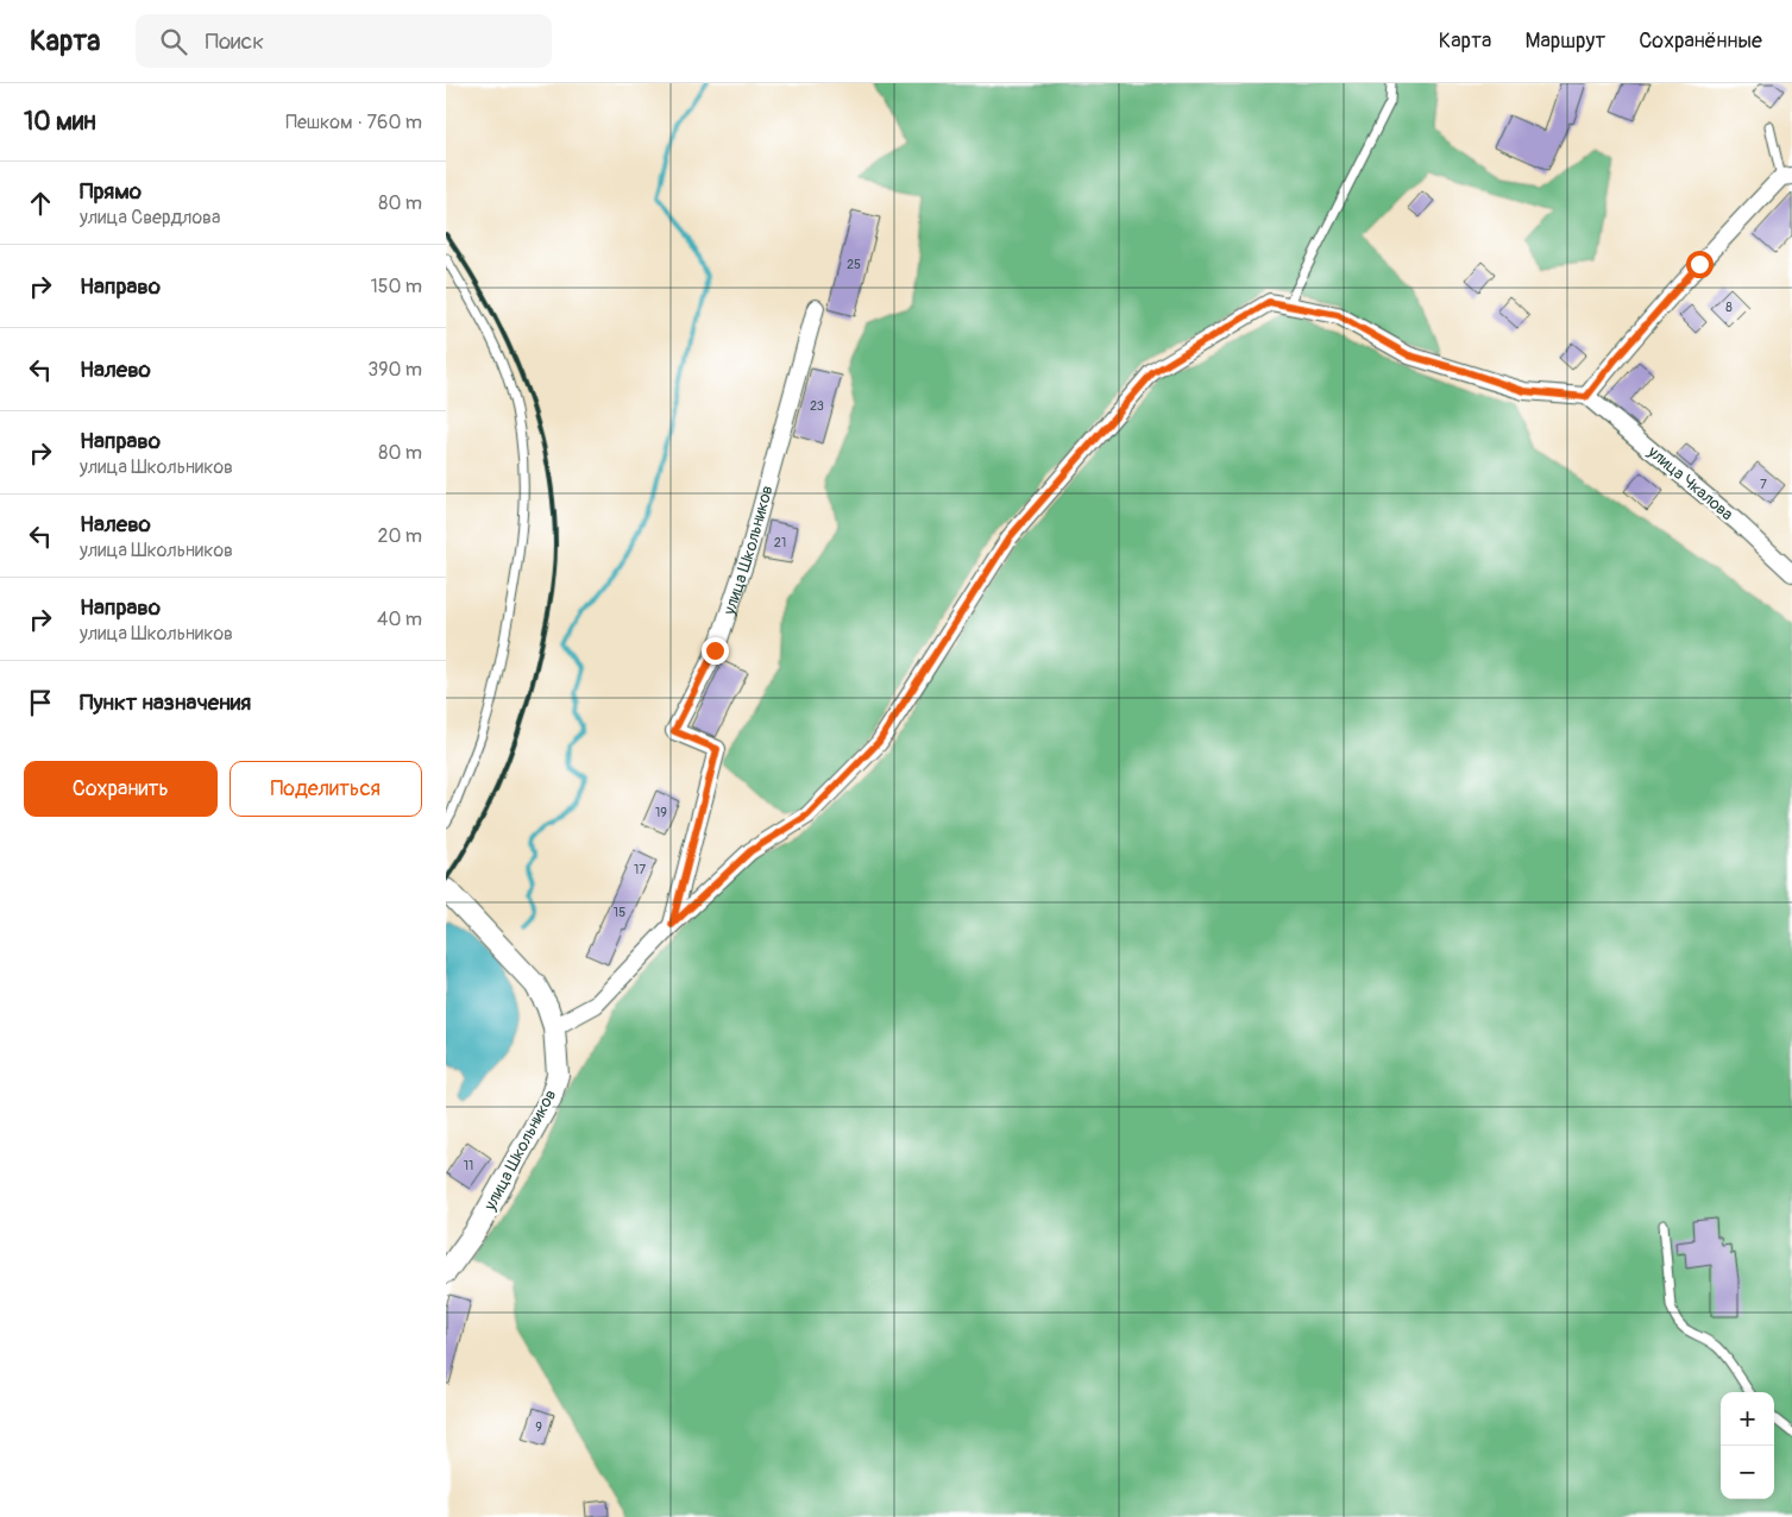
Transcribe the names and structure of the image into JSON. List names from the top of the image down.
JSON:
{
  "streets": {
    "street": ["улица Чкалова", "улица Школьников"]
  },
  "house_numbers": [
    "25",
    "8",
    "23",
    "7",
    "21",
    "19",
    "17",
    "15",
    "11",
    "9"
  ],
  "page": {
    "header": "Карта",
    "search": "Поиск",
    "nav": ["Карта", "Маршрут", "Сохранённые"],
    "heading": ["10 мин", "Пешком · 760 m"],
    "list": [
      ["Прямо", "улица Свердлова", "80 m"],
      ["Направо", "150 m"],
      ["Налево", "390 m"],
      ["Направо", "улица Школьников", "80 m"],
      ["Налево", "улица Школьников", "20 m"],
      ["Направо", "улица Школьников", "40 m"],
      "Пункт назначения"
    ],
    "buttons": ["Сохранить", "Поделиться"],
    "map_buttons": ["+", "−"]
  }
}
